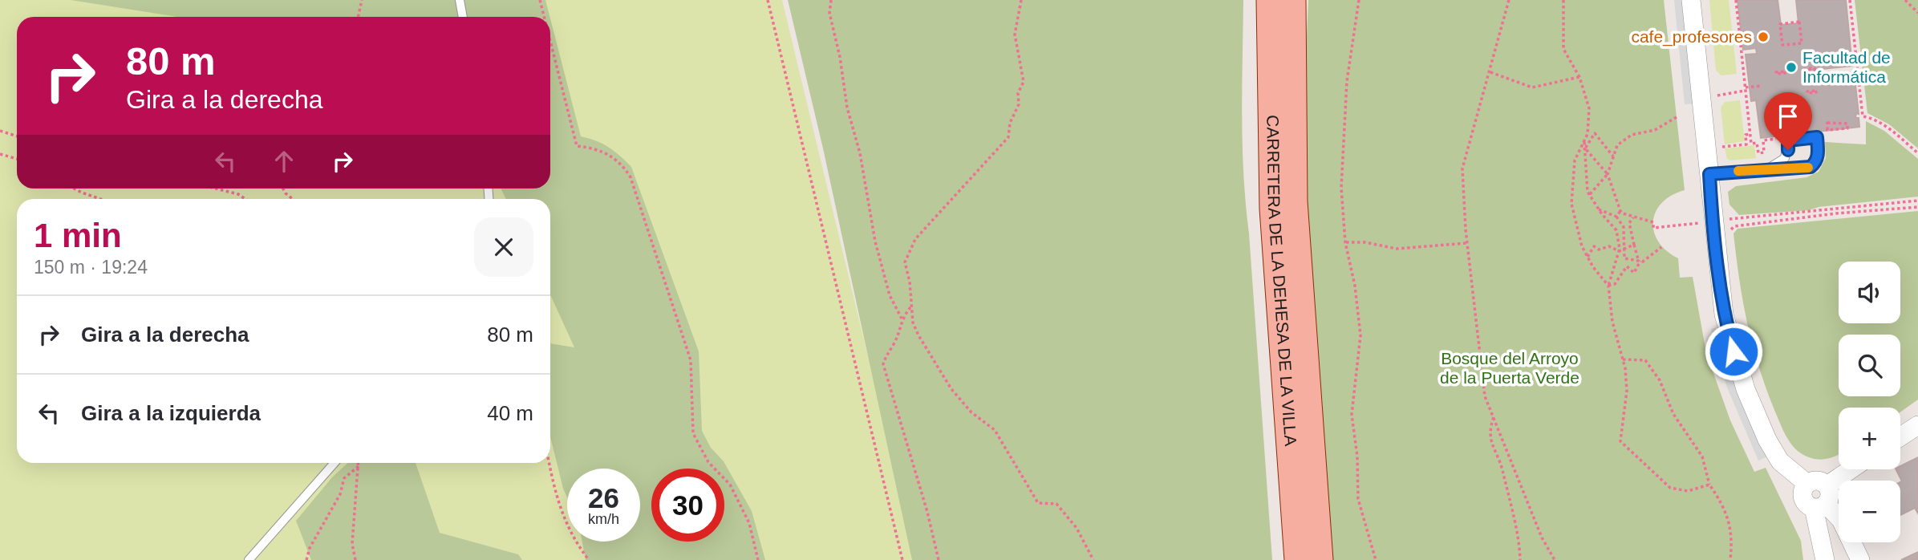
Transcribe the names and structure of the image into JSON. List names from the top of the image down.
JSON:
{
  "streets": {
    "main road": ["CARRETERA DE LA DEHESA DE LA VILLA"]
  },
  "parks": ["Bosque del Arroyo de la Puerta Verde"],
  "places": ["cafe_profesores", "Facultad de Informática"],
  "page": {
    "turn": ["80 m", "Gira a la derecha"],
    "heading": ["1 min", "150 m · 19:24"],
    "map_buttons": ["+", "−"],
    "list": [
      {
        "name": "Gira a la derecha",
        "value": "80 m"
      },
      {
        "name": "Gira a la izquierda",
        "value": "40 m"
      }
    ],
    "speed": "26 km/h",
    "limit": "30"
  }
}
